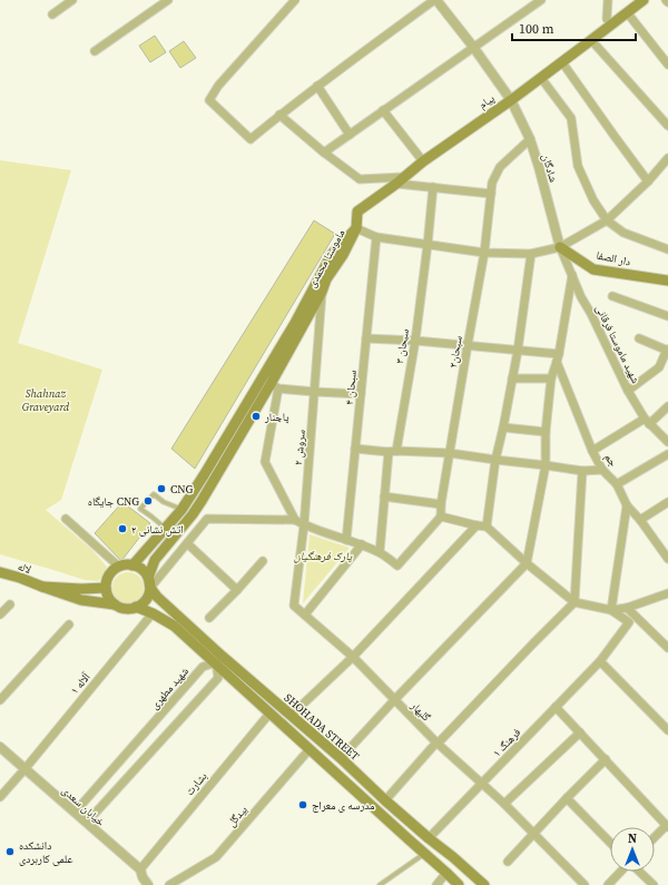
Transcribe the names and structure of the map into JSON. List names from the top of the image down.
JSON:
{
  "streets": {
    "main road": [
      "پیام",
      "ماموستا محمدی",
      "دار الصفا",
      "لاله",
      "SHOHADA STREET"
    ],
    "street": [
      "شادگان",
      "شهید ماموستا فرقانی",
      "سبحان ۳",
      "سبحان۲",
      "سبحان ۴",
      "سروش ۲",
      "جم",
      "آلاله ۱",
      "شهید مطهری",
      "گلبهار",
      "فرهنگ ۱",
      "بشارت",
      "خیابان سعدی",
      "بیدگل"
    ]
  },
  "crossings": [
    ["پیام", "شادگان"],
    ["پیام", "ماموستا محمدی"],
    ["شادگان", "دار الصفا"],
    ["شادگان", "شهید ماموستا فرقانی"],
    ["شادگان", "سبحان۲"],
    ["ماموستا محمدی", "سروش ۲"],
    ["ماموستا محمدی", "لاله"],
    ["ماموستا محمدی", "SHOHADA STREET"],
    ["دار الصفا", "شهید ماموستا فرقانی"],
    ["سروش ۲", "گلبهار"],
    ["لاله", "SHOHADA STREET"],
    ["آلاله ۱", "SHOHADA STREET"],
    ["آلاله ۱", "خیابان سعدی"],
    ["شهید مطهری", "SHOHADA STREET"],
    ["شهید مطهری", "خیابان سعدی"],
    ["گلبهار", "فرهنگ ۱"],
    ["SHOHADA STREET", "فرهنگ ۱"],
    ["SHOHADA STREET", "بشارت"],
    ["SHOHADA STREET", "بیدگل"],
    ["بشارت", "خیابان سعدی"]
  ],
  "parks": ["Shahnaz Graveyard", "پارک فرهنگیان"],
  "places": [
    "پاچنار",
    "CNG",
    "جایگاه CNG",
    "اتش نشانی ۲",
    "مدرسه ی معراج",
    "دانشکده علمی کاربردی"
  ],
  "scale_bar": "100 m",
  "north": "top"
}
